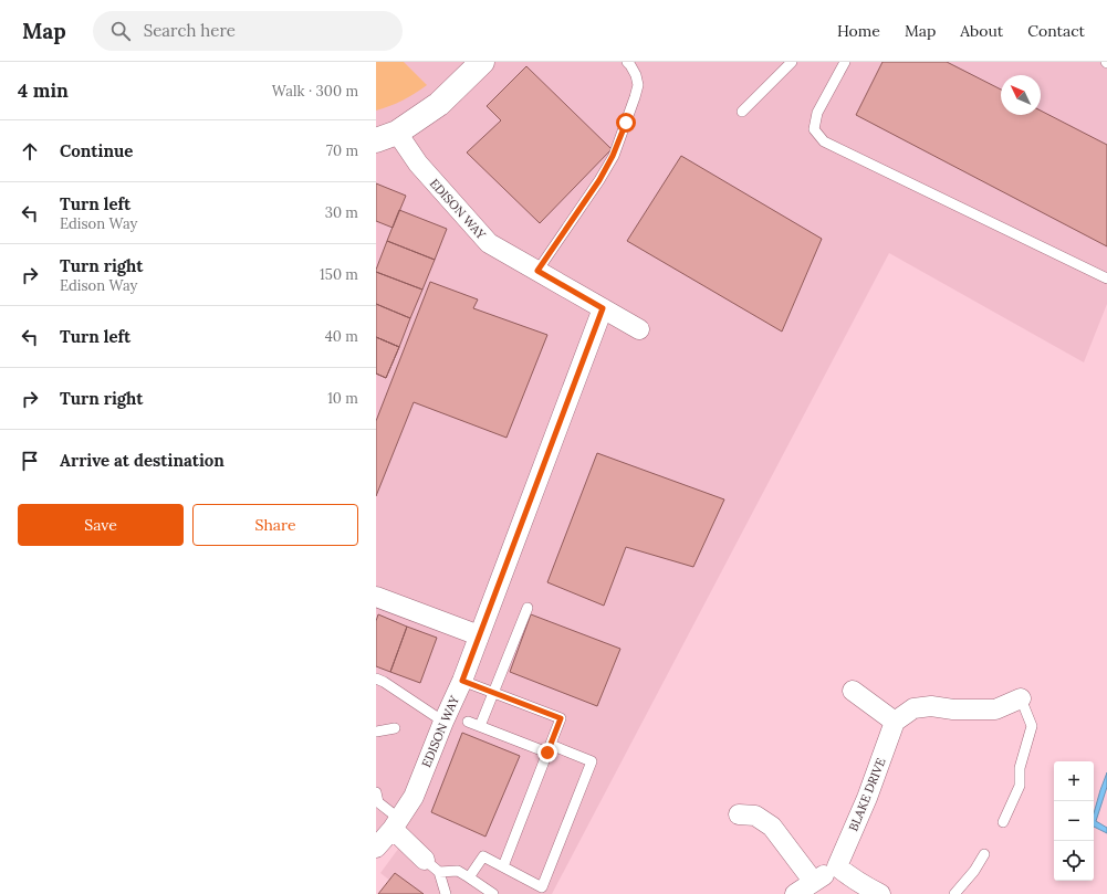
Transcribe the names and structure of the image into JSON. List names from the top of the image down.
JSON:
{
  "streets": {
    "street": ["EDISON WAY", "BLAKE DRIVE"]
  },
  "north": "top left",
  "page": {
    "header": "Map",
    "search": "Search here",
    "nav": [
      "Home",
      "Map",
      "About",
      "Contact"
    ],
    "heading": ["4 min", "Walk · 300 m"],
    "list": [
      ["Continue", "70 m"],
      ["Turn left", "Edison Way", "30 m"],
      ["Turn right", "Edison Way", "150 m"],
      ["Turn left", "40 m"],
      ["Turn right", "10 m"],
      "Arrive at destination"
    ],
    "buttons": ["Save", "Share"],
    "map_buttons": ["+", "−"]
  }
}
